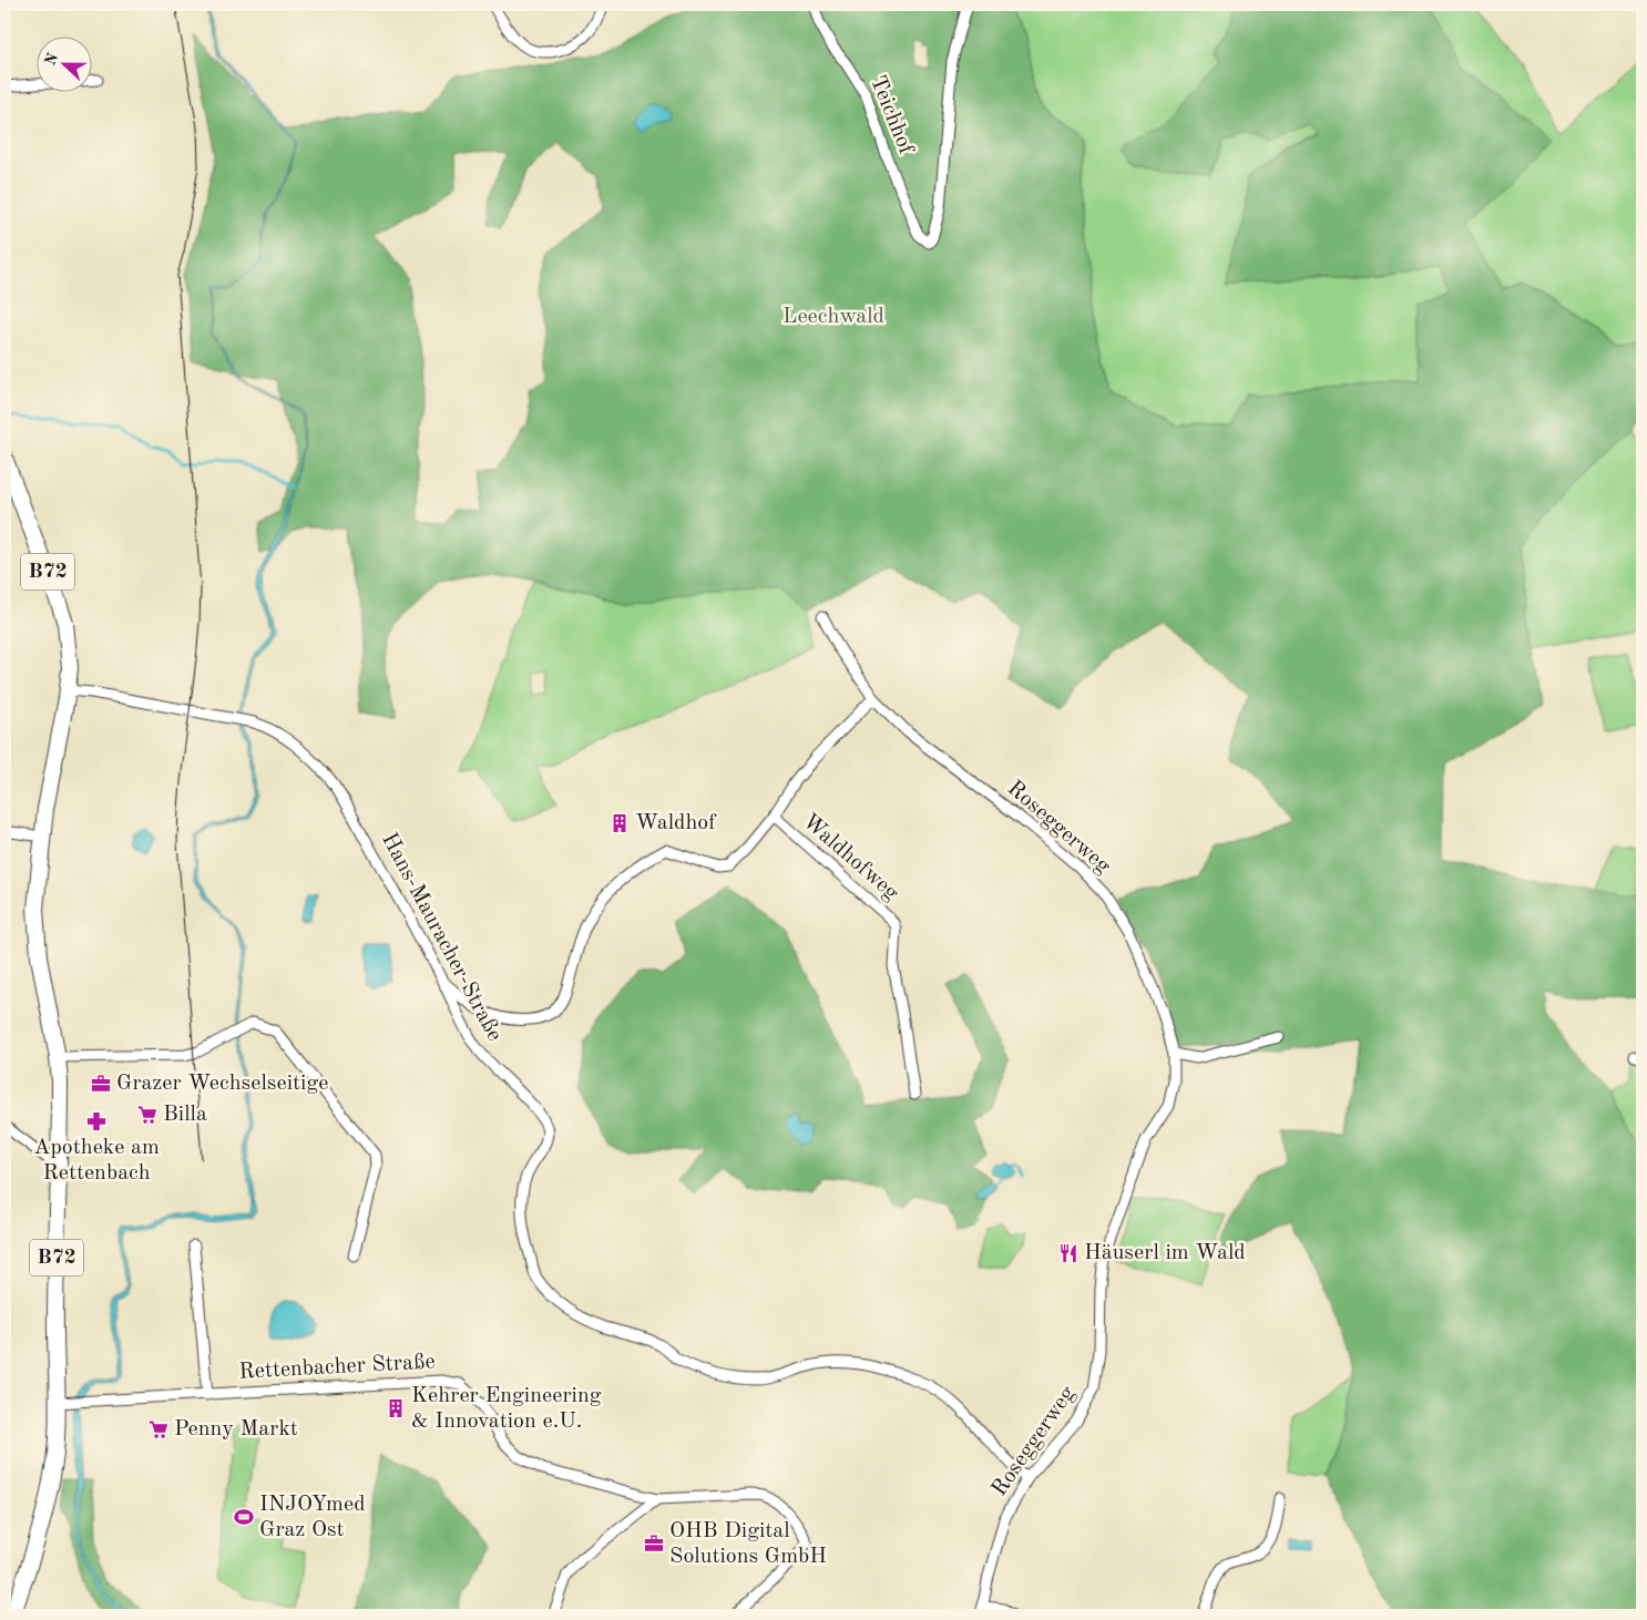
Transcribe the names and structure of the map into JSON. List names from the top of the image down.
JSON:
{
  "streets": {
    "main road": ["B72"],
    "street": [
      "Teichhof",
      "Roseggerweg",
      "Waldhofweg",
      "Hans-Mauracher-Straße",
      "Rettenbacher Straße"
    ]
  },
  "crossings": [
    ["B72", "Hans-Mauracher-Straße"],
    ["B72", "Rettenbacher Straße"],
    ["Roseggerweg", "Waldhofweg"],
    ["Roseggerweg", "Hans-Mauracher-Straße"],
    ["Waldhofweg", "Hans-Mauracher-Straße"]
  ],
  "parks": ["Leechwald"],
  "places": {
    "building": ["Waldhof", "Kehrer Engineering & Innovation e.U."],
    "office": ["Grazer Wechselseitige", "OHB Digital Solutions GmbH"],
    "supermarket": ["Billa", "Penny Markt"],
    "pharmacy": ["Apotheke am Rettenbach"],
    "restaurant": ["Häuserl im Wald"],
    "sports": ["INJOYmed Graz Ost"]
  },
  "north": "left"
}
